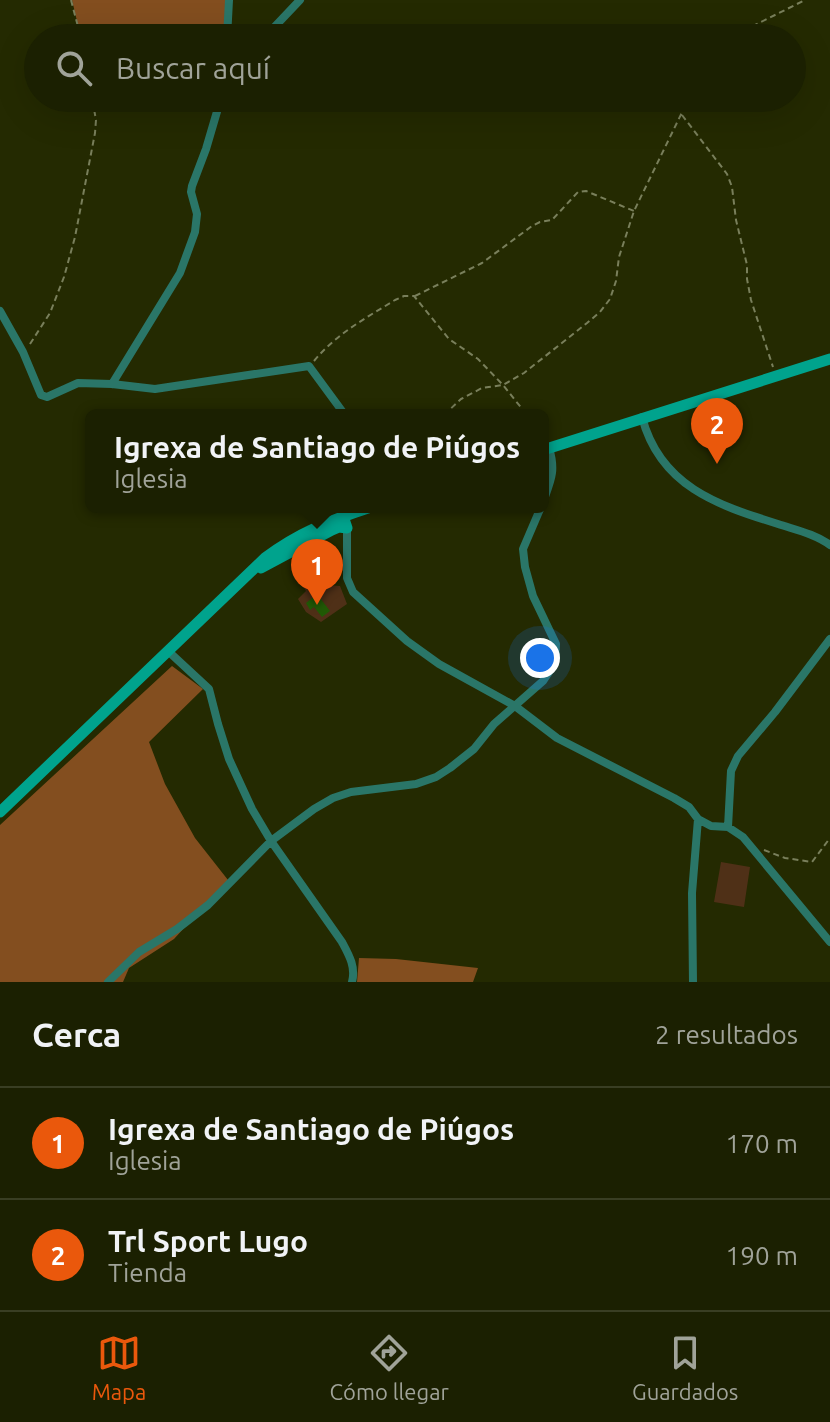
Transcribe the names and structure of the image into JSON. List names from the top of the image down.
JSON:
{
  "page": {
    "search": "Buscar aquí",
    "pins": ["2", "1"],
    "popup": ["Igrexa de Santiago de Piúgos", "Iglesia"],
    "heading": ["Cerca", "2 resultados"],
    "list": [
      {
        "mark": "1",
        "name": "Igrexa de Santiago de Piúgos",
        "note": "Iglesia",
        "value": "170 m"
      },
      {
        "mark": "2",
        "name": "Trl Sport Lugo",
        "note": "Tienda",
        "value": "190 m"
      }
    ],
    "nav": ["Mapa", "Cómo llegar", "Guardados"]
  }
}
